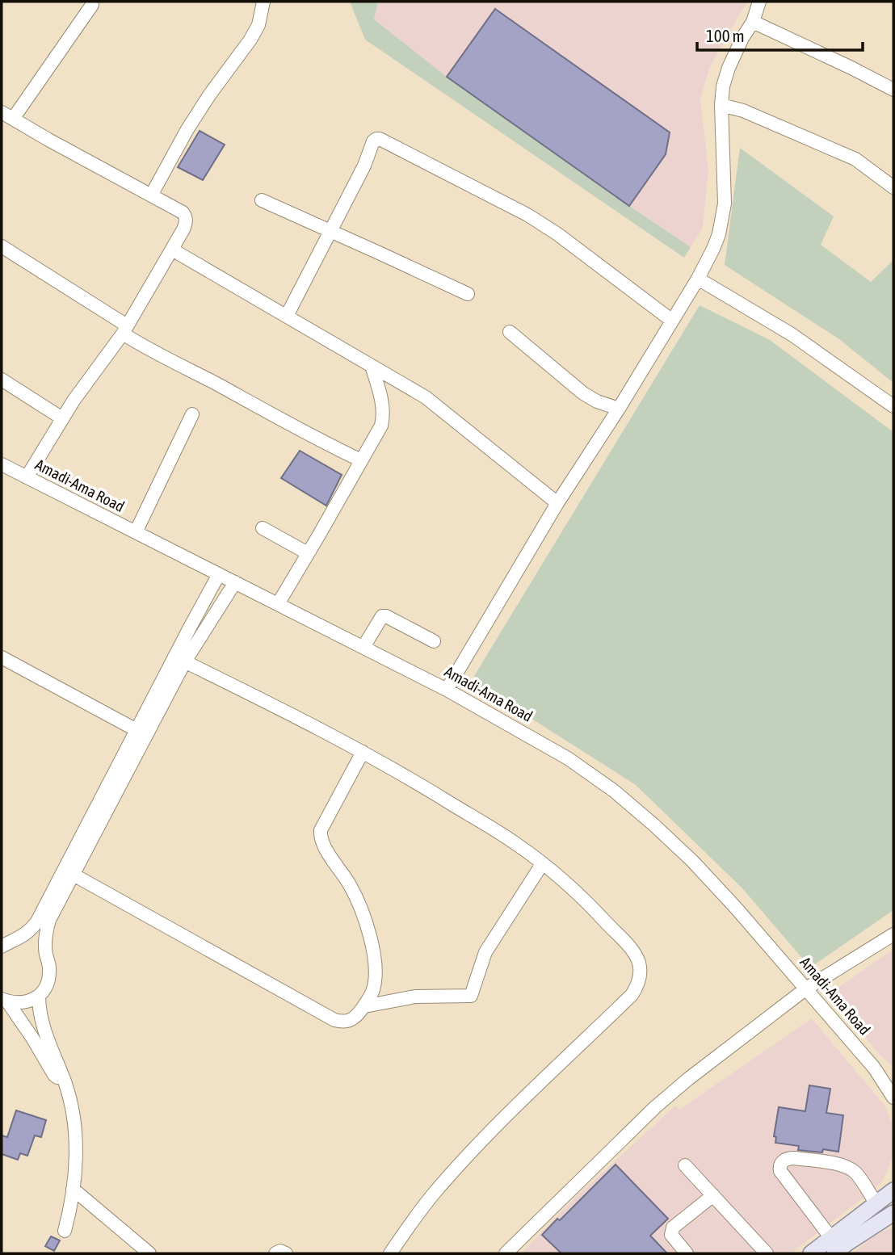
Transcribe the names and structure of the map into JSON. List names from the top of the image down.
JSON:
{
  "streets": {
    "street": ["Amadi-Ama Road"]
  },
  "scale_bar": "100 m"
}
